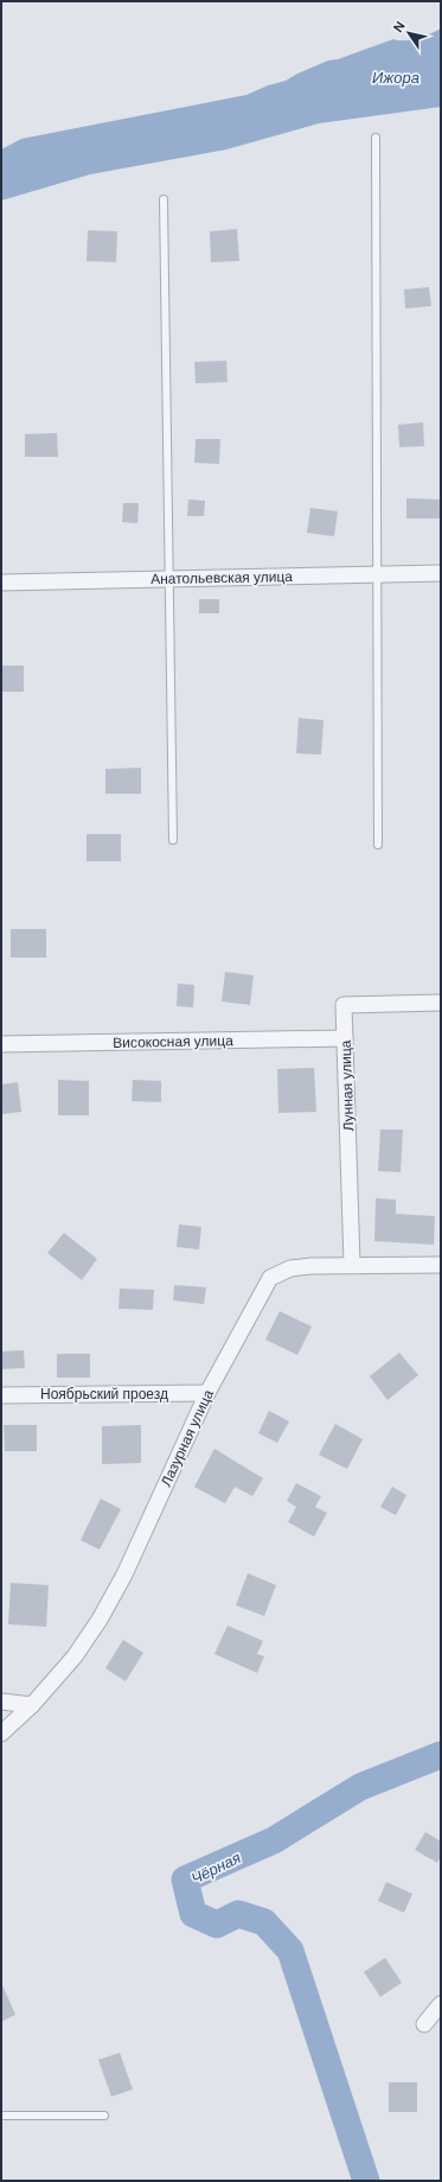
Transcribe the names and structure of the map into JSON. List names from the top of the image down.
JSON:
{
  "streets": {
    "street": [
      "Анатольевская улица",
      "Високосная улица",
      "Лунная улица",
      "Ноябрьский проезд",
      "Лазурная улица"
    ]
  },
  "crossings": [
    ["Високосная улица", "Лунная улица"],
    ["Лунная улица", "Лазурная улица"],
    ["Ноябрьский проезд", "Лазурная улица"]
  ],
  "water": ["Ижора", "Чёрная"],
  "north": "top left"
}
